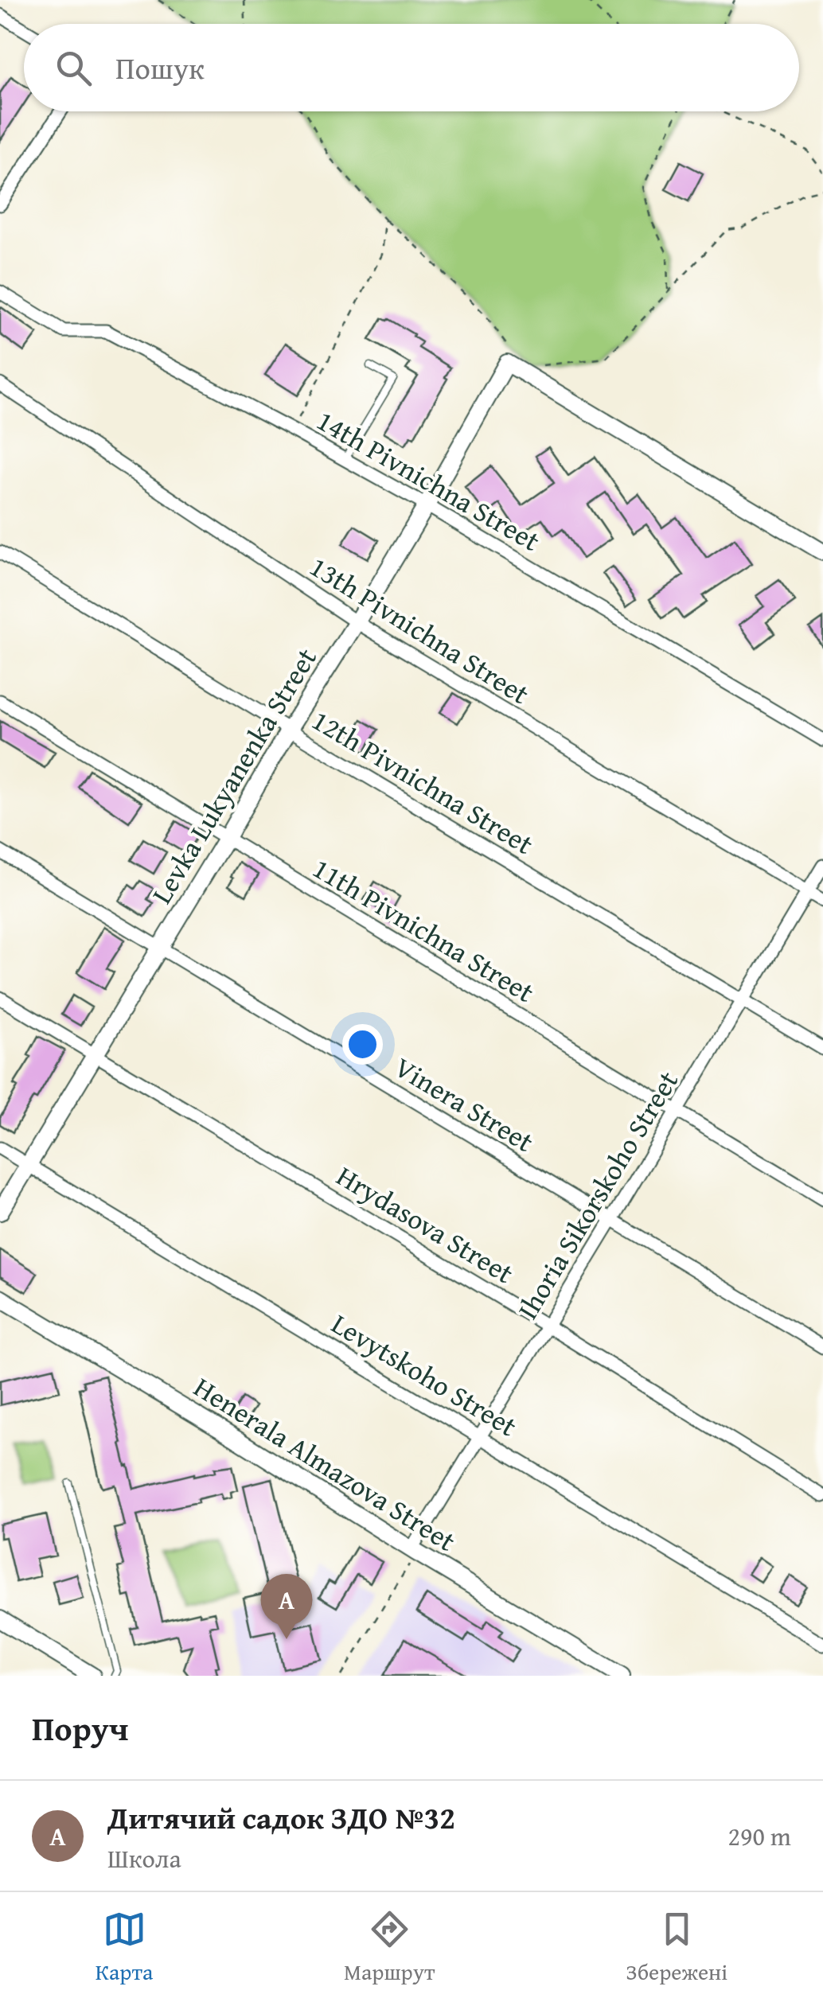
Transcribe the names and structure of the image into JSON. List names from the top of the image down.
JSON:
{
  "streets": {
    "street": [
      "14th Pivnichna Street",
      "13th Pivnichna Street",
      "Levka Lukyanenka Street",
      "12th Pivnichna Street",
      "11th Pivnichna Street",
      "Vinera Street",
      "Ihoria Sikorskoho Street",
      "Hrydasova Street",
      "Levytskoho Street",
      "Henerala Almazova Street"
    ]
  },
  "crossings": [
    ["14th Pivnichna Street", "Levka Lukyanenka Street"],
    ["13th Pivnichna Street", "Levka Lukyanenka Street"],
    ["13th Pivnichna Street", "Ihoria Sikorskoho Street"],
    ["Levka Lukyanenka Street", "12th Pivnichna Street"],
    ["Levka Lukyanenka Street", "11th Pivnichna Street"],
    ["Levka Lukyanenka Street", "Vinera Street"],
    ["Levka Lukyanenka Street", "Hrydasova Street"],
    ["Levka Lukyanenka Street", "Levytskoho Street"],
    ["12th Pivnichna Street", "Ihoria Sikorskoho Street"],
    ["11th Pivnichna Street", "Ihoria Sikorskoho Street"],
    ["Vinera Street", "Ihoria Sikorskoho Street"],
    ["Ihoria Sikorskoho Street", "Hrydasova Street"],
    ["Ihoria Sikorskoho Street", "Levytskoho Street"],
    ["Ihoria Sikorskoho Street", "Henerala Almazova Street"]
  ],
  "page": {
    "search": "Пошук",
    "pins": "A",
    "heading": "Поруч",
    "list": [
      {
        "mark": "A",
        "name": "Дитячий садок ЗДО №32",
        "note": "Школа",
        "value": "290 m"
      }
    ],
    "nav": ["Карта", "Маршрут", "Збережені"]
  }
}
